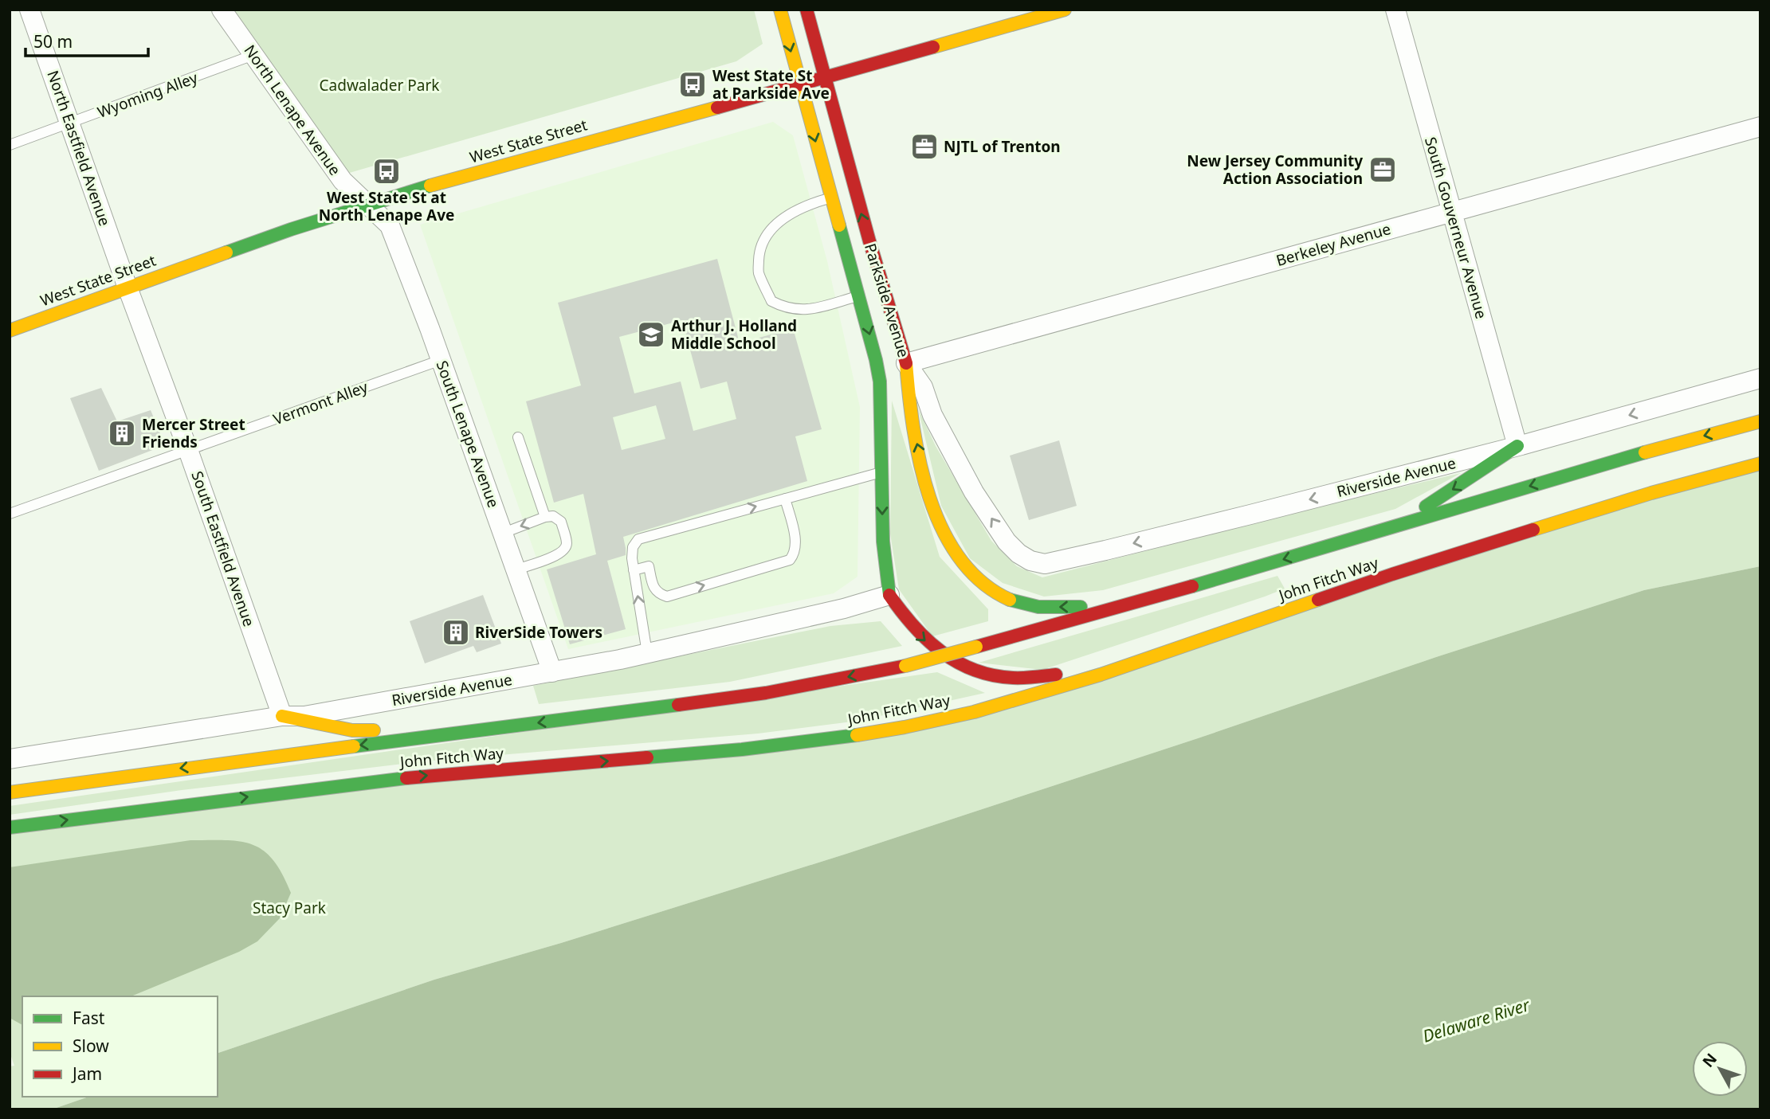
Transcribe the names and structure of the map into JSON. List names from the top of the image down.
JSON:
{
  "streets": {
    "main road": ["West State Street", "Parkside Avenue", "John Fitch Way"],
    "street": [
      "North Lenape Avenue",
      "North Eastfield Avenue",
      "South Gouverneur Avenue",
      "Berkeley Avenue",
      "South Lenape Avenue",
      "Riverside Avenue",
      "South Eastfield Avenue"
    ],
    "lane": ["Wyoming Alley", "Vermont Alley"]
  },
  "crossings": [
    ["Wyoming Alley", "North Lenape Avenue"],
    ["Wyoming Alley", "North Eastfield Avenue"],
    ["North Lenape Avenue", "West State Street"],
    ["North Lenape Avenue", "South Lenape Avenue"],
    ["West State Street", "North Eastfield Avenue"],
    ["West State Street", "Parkside Avenue"],
    ["West State Street", "South Lenape Avenue"],
    ["West State Street", "South Eastfield Avenue"],
    ["North Eastfield Avenue", "South Eastfield Avenue"],
    ["South Gouverneur Avenue", "Berkeley Avenue"],
    ["South Gouverneur Avenue", "Riverside Avenue"],
    ["Berkeley Avenue", "Parkside Avenue"],
    ["Parkside Avenue", "Riverside Avenue"],
    ["Vermont Alley", "South Lenape Avenue"],
    ["Vermont Alley", "South Eastfield Avenue"],
    ["South Lenape Avenue", "Riverside Avenue"],
    ["Riverside Avenue", "South Eastfield Avenue"]
  ],
  "one_way": ["Riverside Avenue"],
  "water": ["Delaware River"],
  "parks": ["Cadwalader Park", "Stacy Park"],
  "places": {
    "bus stop": ["West State St at Parkside Ave", "West State St at North Lenape Ave"],
    "office": ["NJTL of Trenton", "New Jersey Community Action Association"],
    "school or university": ["Arthur J. Holland Middle School"],
    "building": ["Mercer Street Friends", "RiverSide Towers"]
  },
  "legend": ["Fast", "Slow", "Jam"],
  "scale_bar": "50 m",
  "north": "top left"
}
